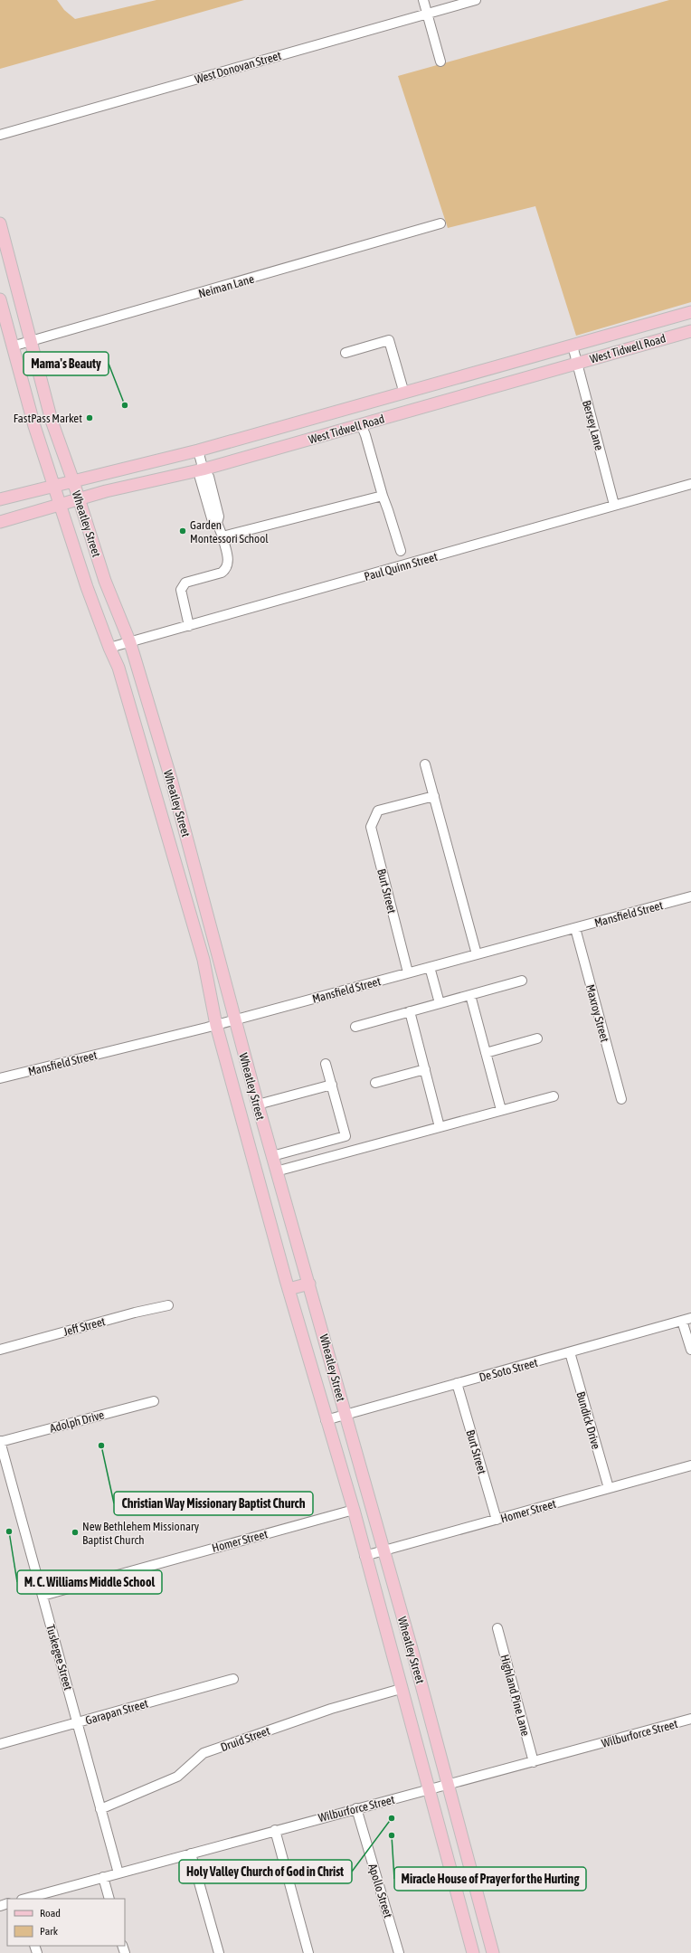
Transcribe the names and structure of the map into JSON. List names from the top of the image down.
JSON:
{
  "streets": {
    "main road": ["West Tidwell Road", "Wheatley Street"],
    "street": [
      "West Donovan Street",
      "Neiman Lane",
      "Bersey Lane",
      "Paul Quinn Street",
      "Burt Street",
      "Mansfield Street",
      "Maxroy Street",
      "Jeff Street",
      "De Soto Street",
      "Bundick Drive",
      "Adolph Drive",
      "Homer Street",
      "Tuskegee Street",
      "Highland Pine Lane",
      "Garapan Street",
      "Wilburforce Street",
      "Druid Street",
      "Apollo Street"
    ]
  },
  "crossings": [
    ["Neiman Lane", "Wheatley Street"],
    ["West Tidwell Road", "Bersey Lane"],
    ["West Tidwell Road", "Wheatley Street"],
    ["Bersey Lane", "Paul Quinn Street"],
    ["Wheatley Street", "Paul Quinn Street"],
    ["Wheatley Street", "Mansfield Street"],
    ["Wheatley Street", "De Soto Street"],
    ["Wheatley Street", "Homer Street"],
    ["Wheatley Street", "Wilburforce Street"],
    ["Wheatley Street", "Druid Street"],
    ["Burt Street", "Mansfield Street"],
    ["Burt Street", "De Soto Street"],
    ["Burt Street", "Homer Street"],
    ["Mansfield Street", "Maxroy Street"],
    ["De Soto Street", "Bundick Drive"],
    ["Bundick Drive", "Homer Street"],
    ["Adolph Drive", "Tuskegee Street"],
    ["Homer Street", "Tuskegee Street"],
    ["Tuskegee Street", "Garapan Street"],
    ["Tuskegee Street", "Wilburforce Street"],
    ["Tuskegee Street", "Druid Street"],
    ["Highland Pine Lane", "Wilburforce Street"],
    ["Wilburforce Street", "Apollo Street"]
  ],
  "places": [
    "Mama's Beauty",
    "FastPass Market",
    "Garden Montessori School",
    "Christian Way Missionary Baptist Church",
    "M. C. Williams Middle School",
    "New Bethlehem Missionary Baptist Church",
    "Holy Valley Church of God in Christ",
    "Miracle House of Prayer for the Hurting"
  ],
  "legend": ["Road", "Park"]
}
